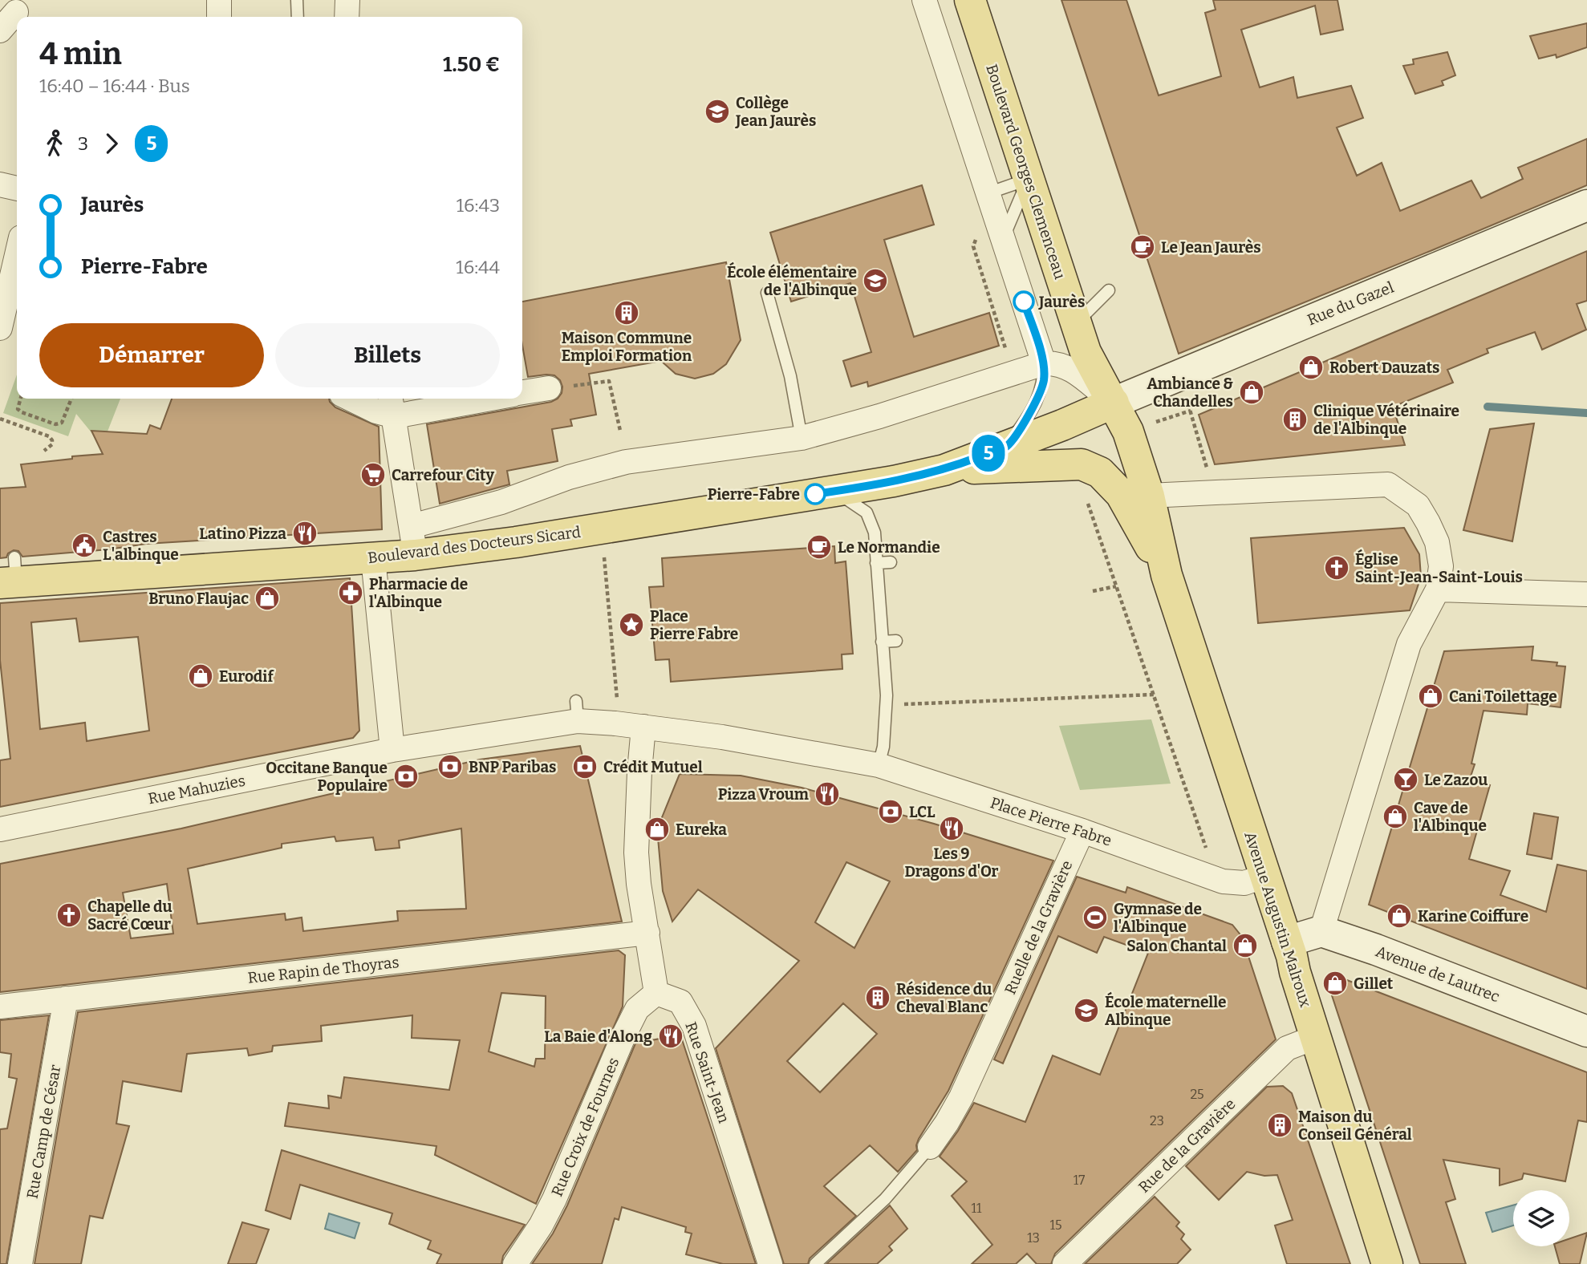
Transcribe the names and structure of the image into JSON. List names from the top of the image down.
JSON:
{
  "streets": {
    "main road": ["Boulevard Georges Clemenceau", "Boulevard des Docteurs Sicard", "Avenue Augustin Malroux"],
    "street": [
      "Rue du Gazel",
      "Rue Mahuzies",
      "Place Pierre Fabre",
      "Ruelle de la Gravière",
      "Rue Rapin de Thoyras",
      "Avenue de Lautrec",
      "Rue Saint-Jean",
      "Rue Croix de Fournes",
      "Rue Camp de César",
      "Rue de la Gravière"
    ]
  },
  "crossings": [
    ["Boulevard Georges Clemenceau", "Rue du Gazel"],
    ["Boulevard Georges Clemenceau", "Boulevard des Docteurs Sicard"],
    ["Boulevard Georges Clemenceau", "Avenue Augustin Malroux"],
    ["Rue du Gazel", "Boulevard des Docteurs Sicard"],
    ["Boulevard des Docteurs Sicard", "Avenue Augustin Malroux"],
    ["Rue Mahuzies", "Place Pierre Fabre"],
    ["Place Pierre Fabre", "Avenue Augustin Malroux"],
    ["Place Pierre Fabre", "Ruelle de la Gravière"],
    ["Avenue Augustin Malroux", "Rue de la Gravière"],
    ["Rue Rapin de Thoyras", "Rue Camp de César"],
    ["Rue Saint-Jean", "Rue Croix de Fournes"]
  ],
  "places": {
    "school or university": ["Collège Jean Jaurès", "École élémentaire de l'Albinque", "École maternelle Albinque"],
    "cafe": ["Le Jean Jaurès", "Le Normandie"],
    "other": ["Jaurès", "Pierre-Fabre"],
    "building": [
      "Maison Commune Emploi Formation",
      "Clinique Vétérinaire de l'Albinque",
      "Résidence du Cheval Blanc",
      "Maison du Conseil Général"
    ],
    "shop": [
      "Robert Dauzats",
      "Ambiance & Chandelles",
      "Bruno Flaujac",
      "Eurodif",
      "Cani Toilettage",
      "Cave de l'Albinque",
      "Eureka",
      "Karine Coiffure",
      "Salon Chantal",
      "Gillet"
    ],
    "supermarket": ["Carrefour City"],
    "restaurant": [
      "Latino Pizza",
      "Pizza Vroum",
      "Les 9 Dragons d'Or",
      "La Baie d'Along"
    ],
    "public building": ["Castres L'albinque"],
    "church": ["Église Saint-Jean-Saint-Louis", "Chapelle du Sacré Cœur"],
    "pharmacy": ["Pharmacie de l'Albinque"],
    "place": ["Place Pierre Fabre"],
    "bank": [
      "BNP Paribas",
      "Crédit Mutuel",
      "Occitane Banque Populaire",
      "LCL"
    ],
    "bar": ["Le Zazou"],
    "sports": ["Gymnase de l'Albinque"]
  },
  "lines": ["bus line 5"],
  "house_numbers": [
    "25",
    "23",
    "17",
    "11",
    "15",
    "13"
  ],
  "page": {
    "on_map": "5",
    "heading": ["4 min", "16:40 – 16:44 · Bus", "1.50 €"],
    "legs": ["3", "5"],
    "list": [
      {
        "name": "Jaurès",
        "value": "16:43"
      },
      {
        "name": "Pierre-Fabre",
        "value": "16:44"
      }
    ],
    "buttons": ["Démarrer", "Billets"]
  }
}
